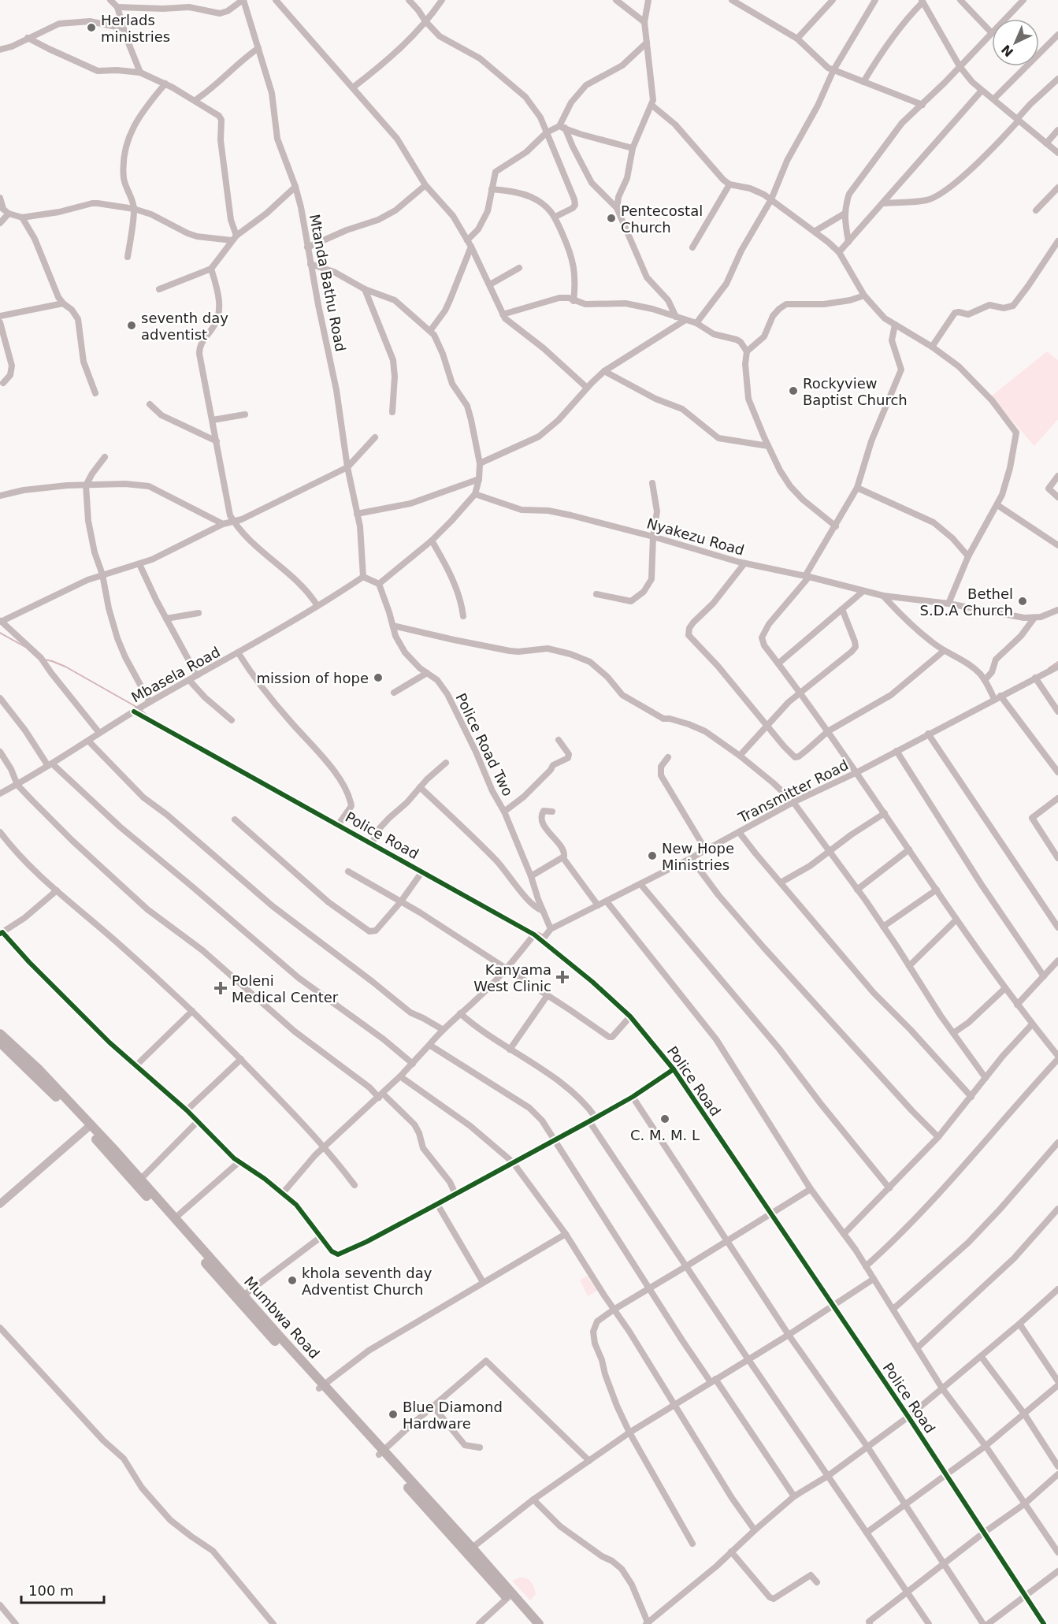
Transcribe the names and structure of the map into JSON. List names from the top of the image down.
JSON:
{
  "streets": {
    "main road": ["Mumbwa Road"],
    "street": [
      "Mtanda Bathu Road",
      "Nyakezu Road",
      "Mbasela Road",
      "Police Road Two",
      "Transmitter Road",
      "Police Road"
    ]
  },
  "crossings": [
    ["Mtanda Bathu Road", "Mbasela Road"],
    ["Mbasela Road", "Police Road"],
    ["Police Road Two", "Transmitter Road"],
    ["Transmitter Road", "Police Road"]
  ],
  "places": {
    "other": [
      "Herlads ministries",
      "Pentecostal Church",
      "seventh day adventist",
      "Rockyview Baptist Church",
      "Bethel S.D.A Church",
      "mission of hope",
      "New Hope Ministries",
      "C. M. M. L",
      "khola seventh day Adventist Church",
      "Blue Diamond Hardware"
    ],
    "health": ["Kanyama West Clinic", "Poleni Medical Center"]
  },
  "scale_bar": "100 m",
  "north": "bottom left"
}
